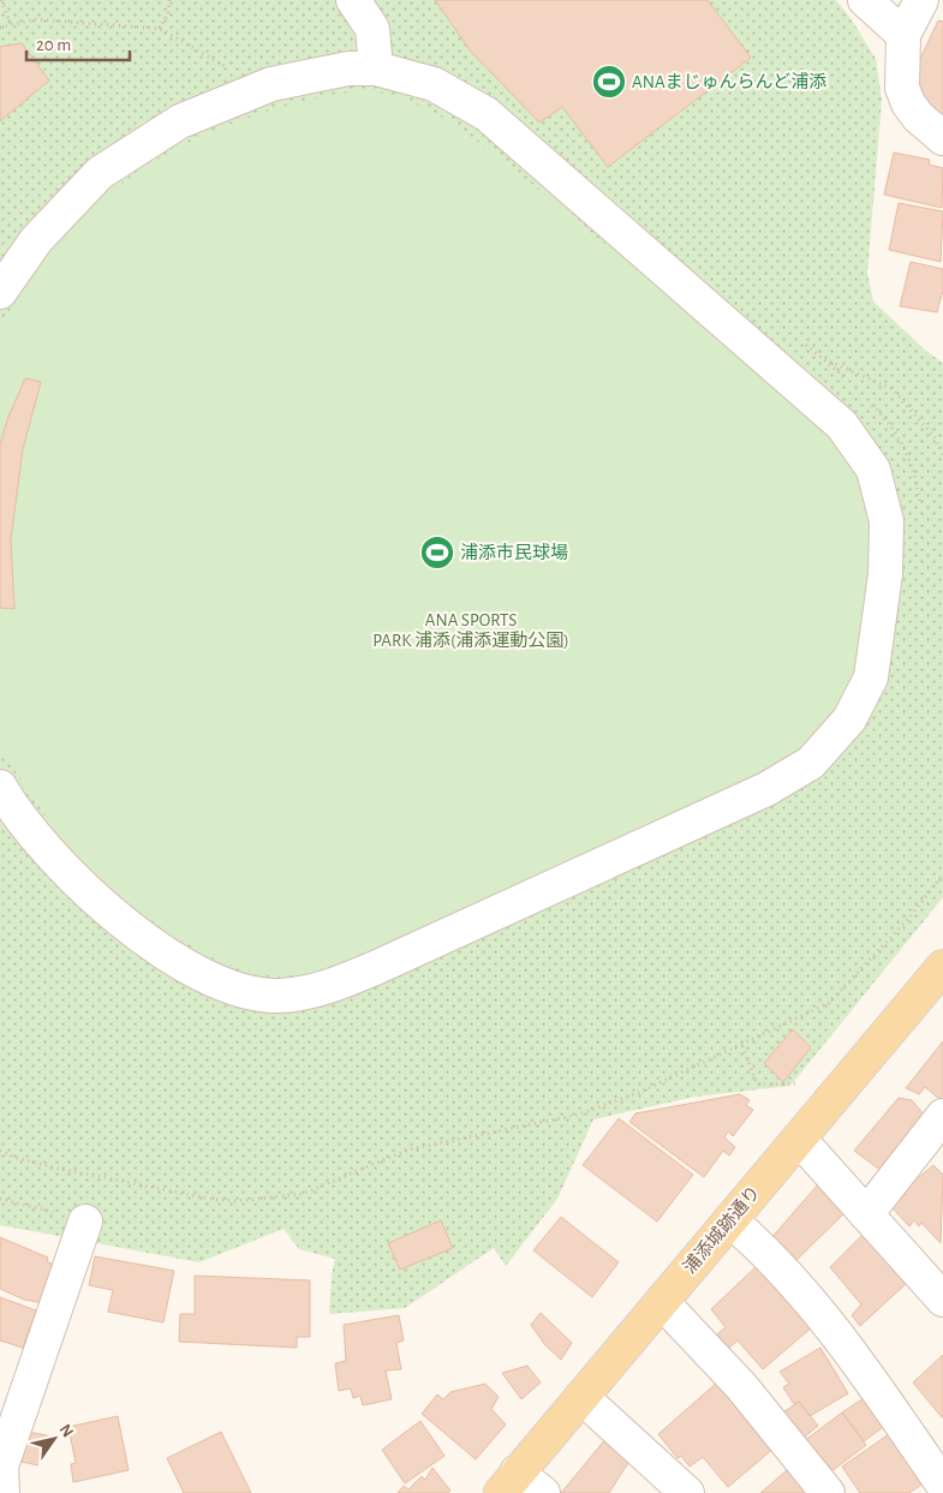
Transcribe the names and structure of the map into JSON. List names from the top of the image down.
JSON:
{
  "streets": {
    "main road": ["浦添城跡通り"]
  },
  "parks": ["ANA SPORTS PARK 浦添(浦添運動公園)"],
  "places": {
    "sports": ["ANAまじゅんらんど浦添", "浦添市民球場"]
  },
  "scale_bar": "20 m",
  "north": "top right"
}
